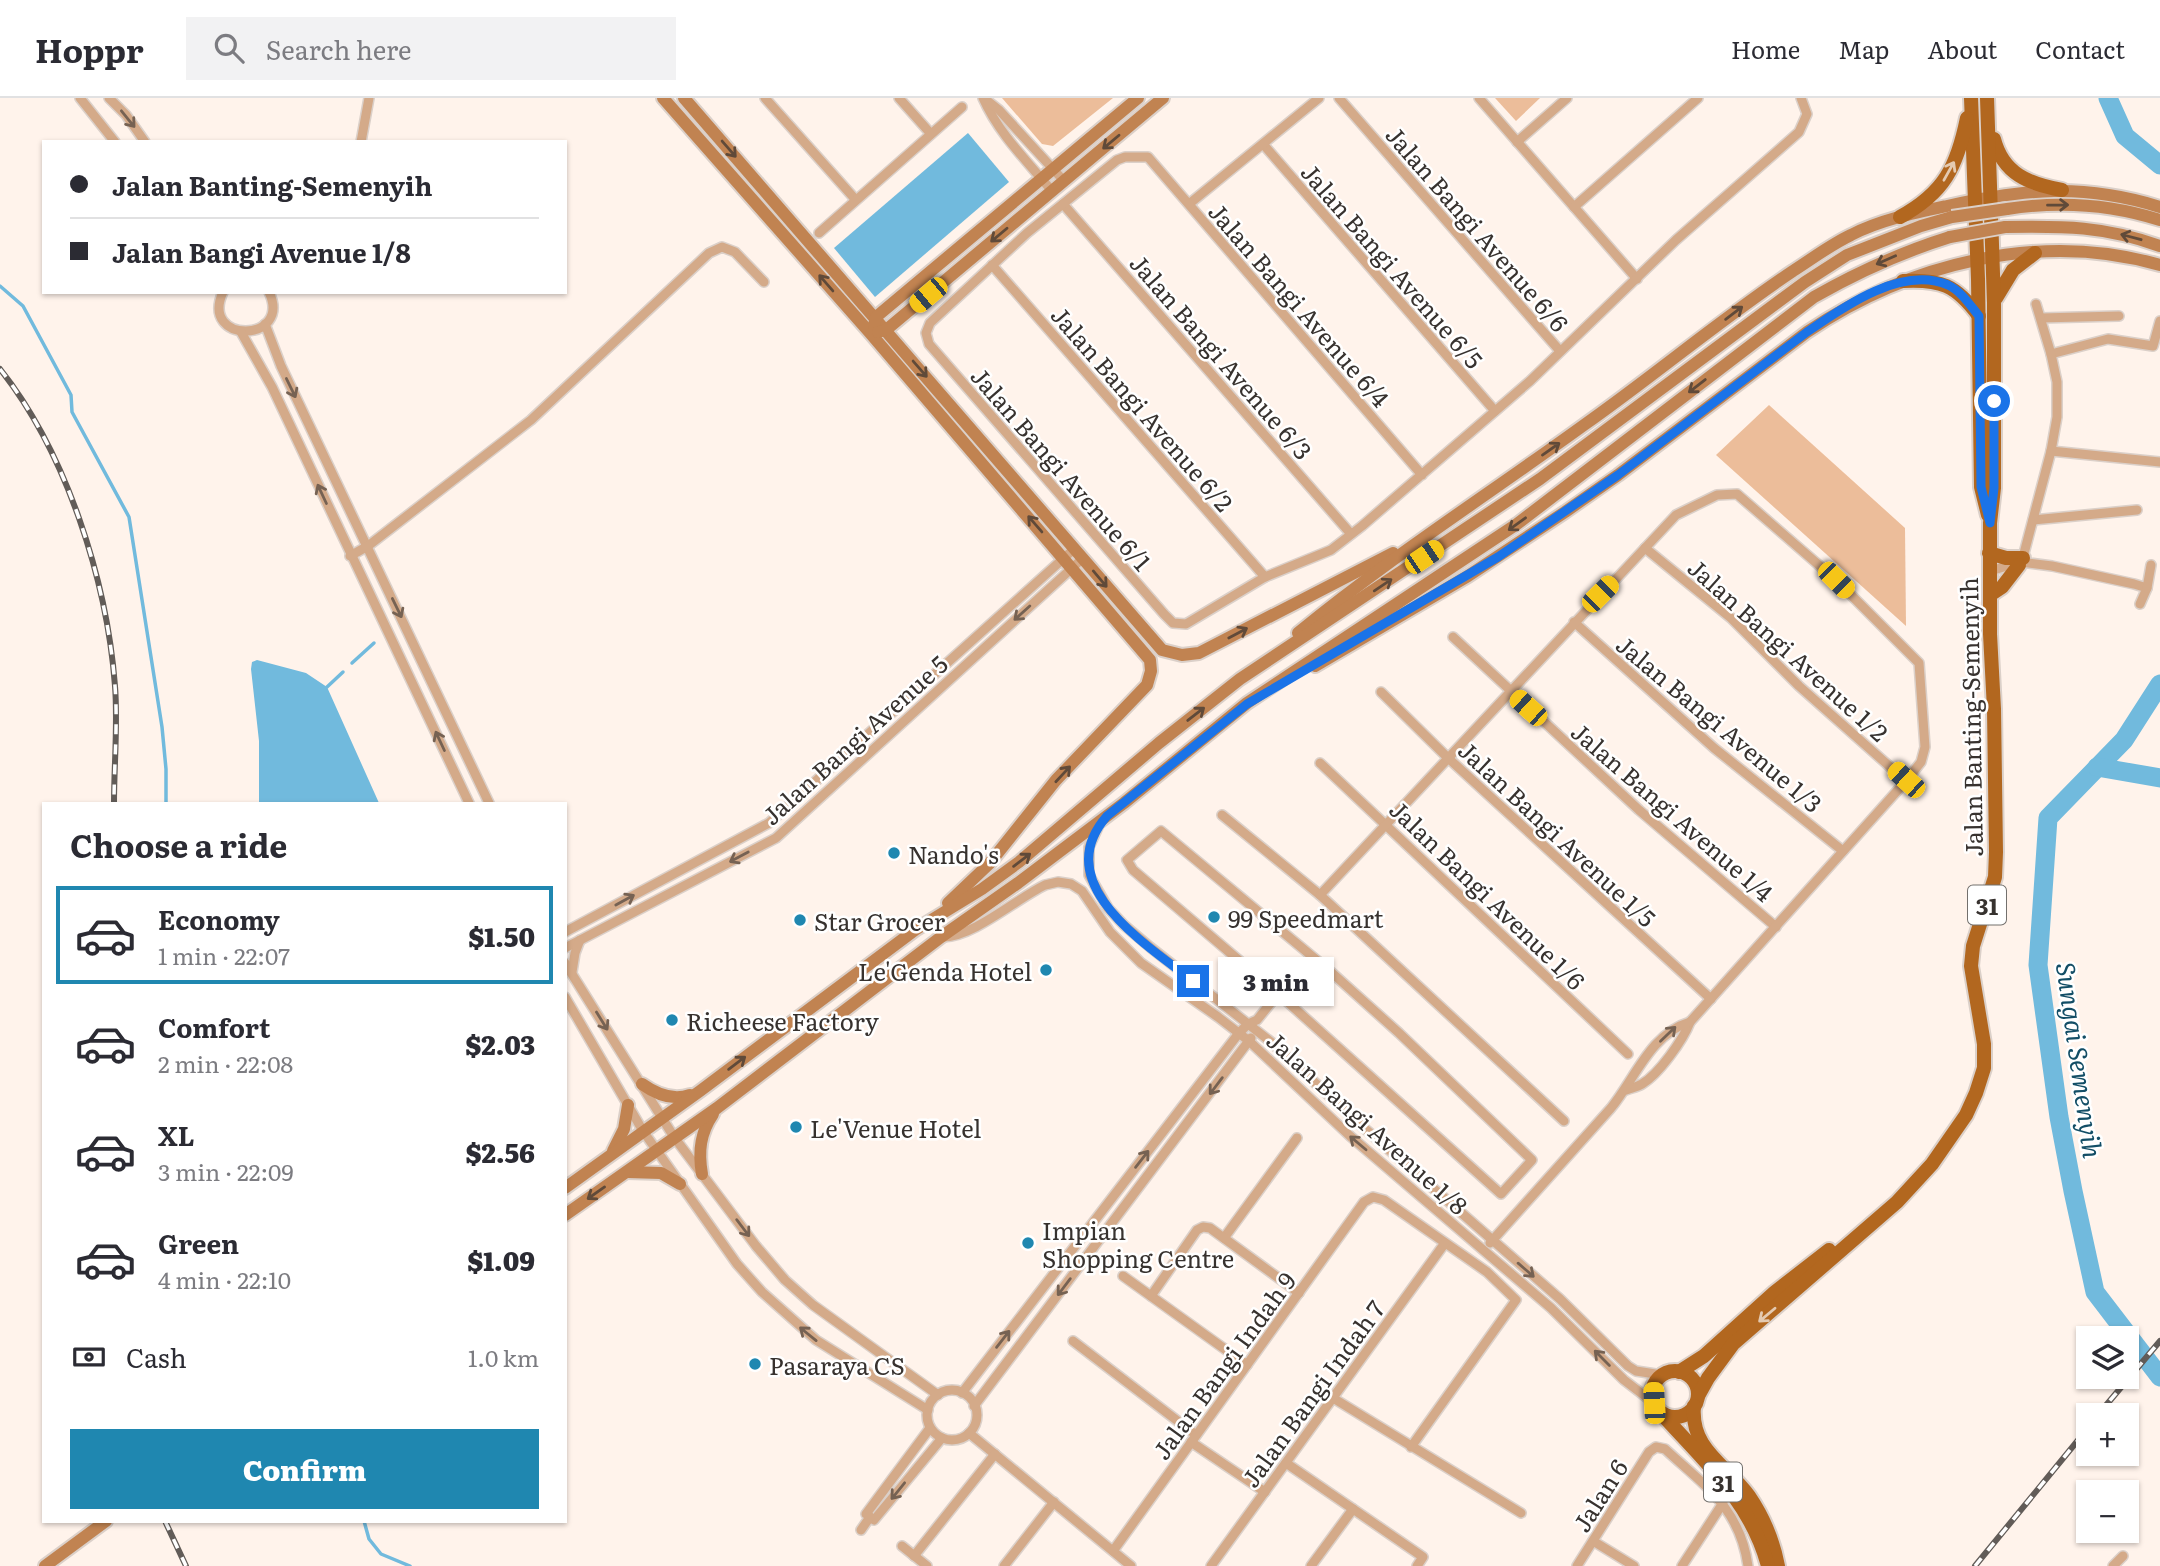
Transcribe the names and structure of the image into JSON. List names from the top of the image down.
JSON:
{
  "streets": {
    "main road": ["Jalan Banting-Semenyih", "31"],
    "street": [
      "Jalan Bangi Avenue 6/6",
      "Jalan Bangi Avenue 6/5",
      "Jalan Bangi Avenue 6/4",
      "Jalan Bangi Avenue 6/3",
      "Jalan Bangi Avenue 6/2",
      "Jalan Bangi Avenue 6/1",
      "Jalan Bangi Avenue 1/2",
      "Jalan Bangi Avenue 1/3",
      "Jalan Bangi Avenue 5",
      "Jalan Bangi Avenue 1/4",
      "Jalan Bangi Avenue 1/5",
      "Jalan Bangi Avenue 1/6",
      "Jalan Bangi Avenue 1/8",
      "Jalan Bangi Indah 9",
      "Jalan Bangi Indah 7",
      "Jalan 6"
    ]
  },
  "crossings": [
    ["Jalan Bangi Avenue 6/4", "Jalan Bangi Avenue 6/3"],
    ["Jalan Bangi Avenue 6/2", "Jalan Bangi Avenue 6/1"],
    ["Jalan Banting-Semenyih", "31"],
    ["Jalan Banting-Semenyih", "Jalan Bangi Avenue 1/8"],
    ["31", "Jalan Bangi Avenue 1/8"],
    ["Jalan Bangi Indah 9", "Jalan Bangi Indah 7"]
  ],
  "water": ["Sungai Semenyih"],
  "places": [
    "Nando's",
    "99 Speedmart",
    "Star Grocer",
    "Le'Genda Hotel",
    "Richeese Factory",
    "Le'Venue Hotel",
    "Impian Shopping Centre",
    "Pasaraya CS"
  ],
  "page": {
    "header": "Hoppr",
    "search": "Search here",
    "nav": [
      "Home",
      "Map",
      "About",
      "Contact"
    ],
    "banner": ["Jalan Banting-Semenyih", "Jalan Bangi Avenue 1/8"],
    "heading": "Choose a ride",
    "list": [
      {
        "name": "Economy",
        "note": "1 min · 22:07",
        "value": "$1.50"
      },
      {
        "name": "Comfort",
        "note": "2 min · 22:08",
        "value": "$2.03"
      },
      {
        "name": "XL",
        "note": "3 min · 22:09",
        "value": "$2.56"
      },
      {
        "name": "Green",
        "note": "4 min · 22:10",
        "value": "$1.09"
      }
    ],
    "bubble": "3 min",
    "pay": ["Cash", "1.0 km"],
    "map_buttons": ["+", "−"],
    "buttons": "Confirm"
  }
}
